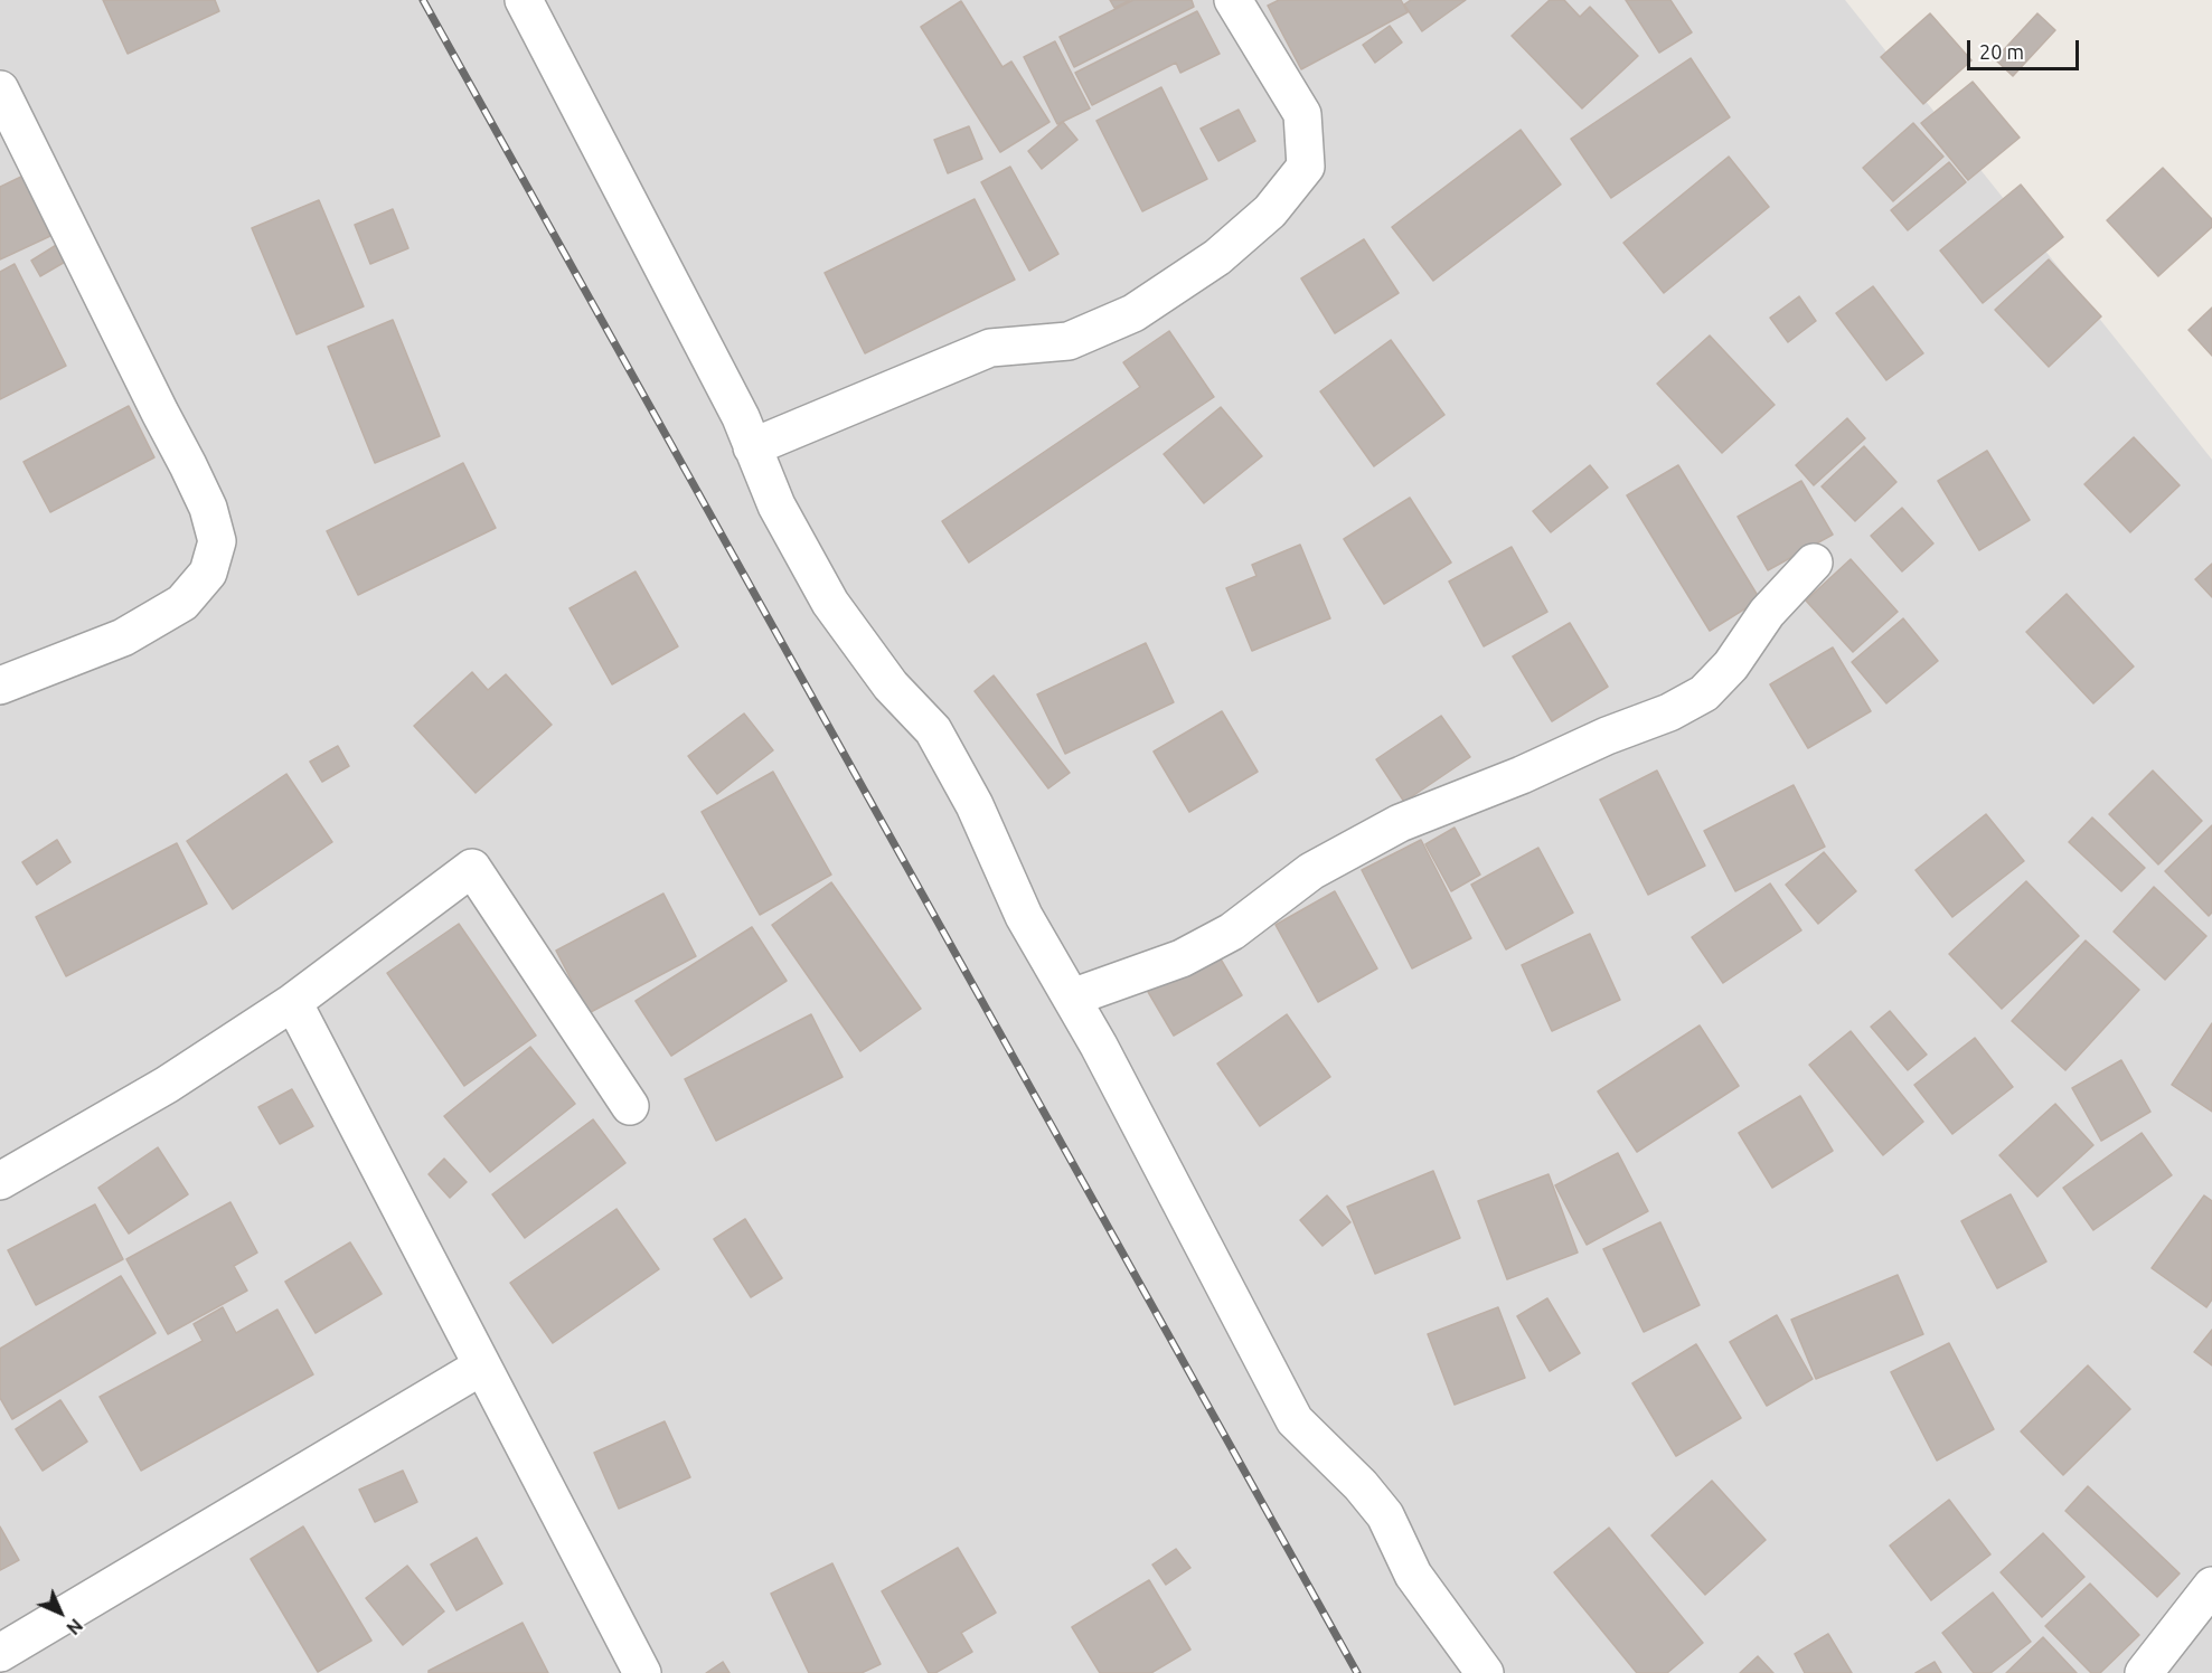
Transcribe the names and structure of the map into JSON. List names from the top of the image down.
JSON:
{
  "scale_bar": "20 m",
  "north": "bottom right"
}
